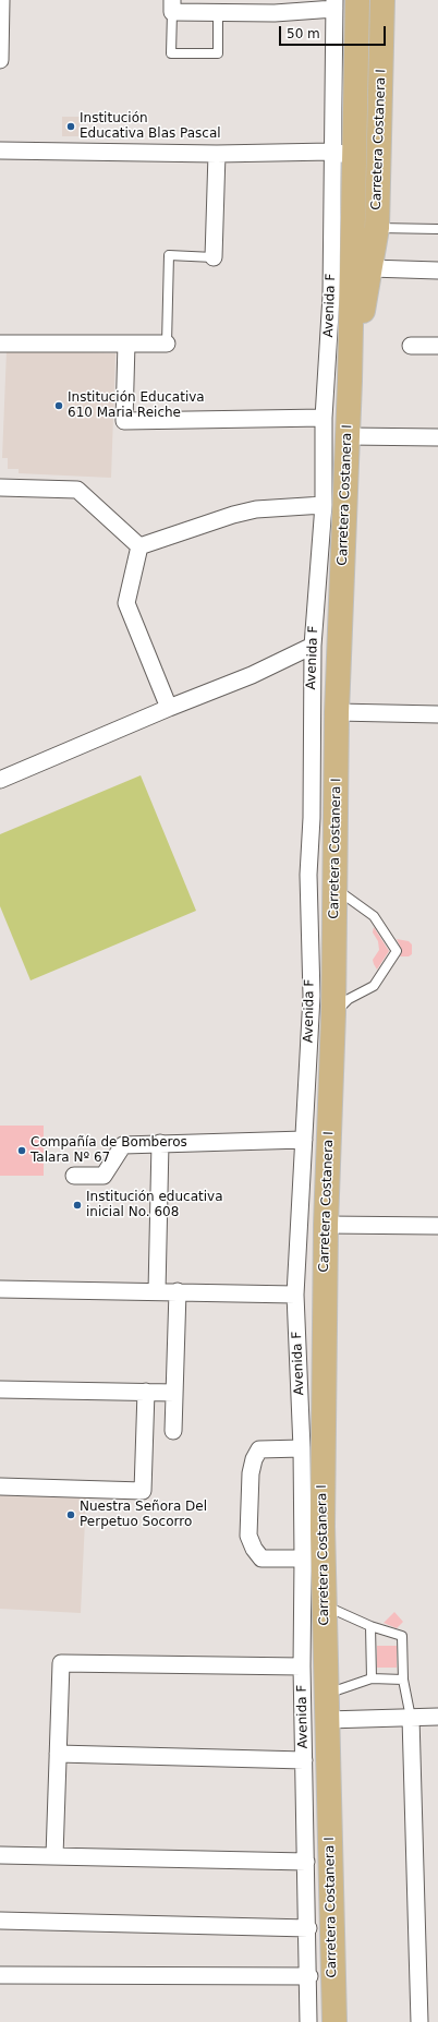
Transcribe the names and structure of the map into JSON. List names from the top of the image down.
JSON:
{
  "streets": {
    "main road": ["Carretera Costanera I"],
    "street": ["Avenida F"]
  },
  "crossings": [
    ["Carretera Costanera I", "Avenida F"]
  ],
  "places": [
    "Institución Educativa Blas Pascal",
    "Institución Educativa 610 Maria Reiche",
    "Compañía de Bomberos Talara Nº 67",
    "Institución educativa inicial No. 608",
    "Nuestra Señora Del Perpetuo Socorro"
  ],
  "scale_bar": "50 m"
}
